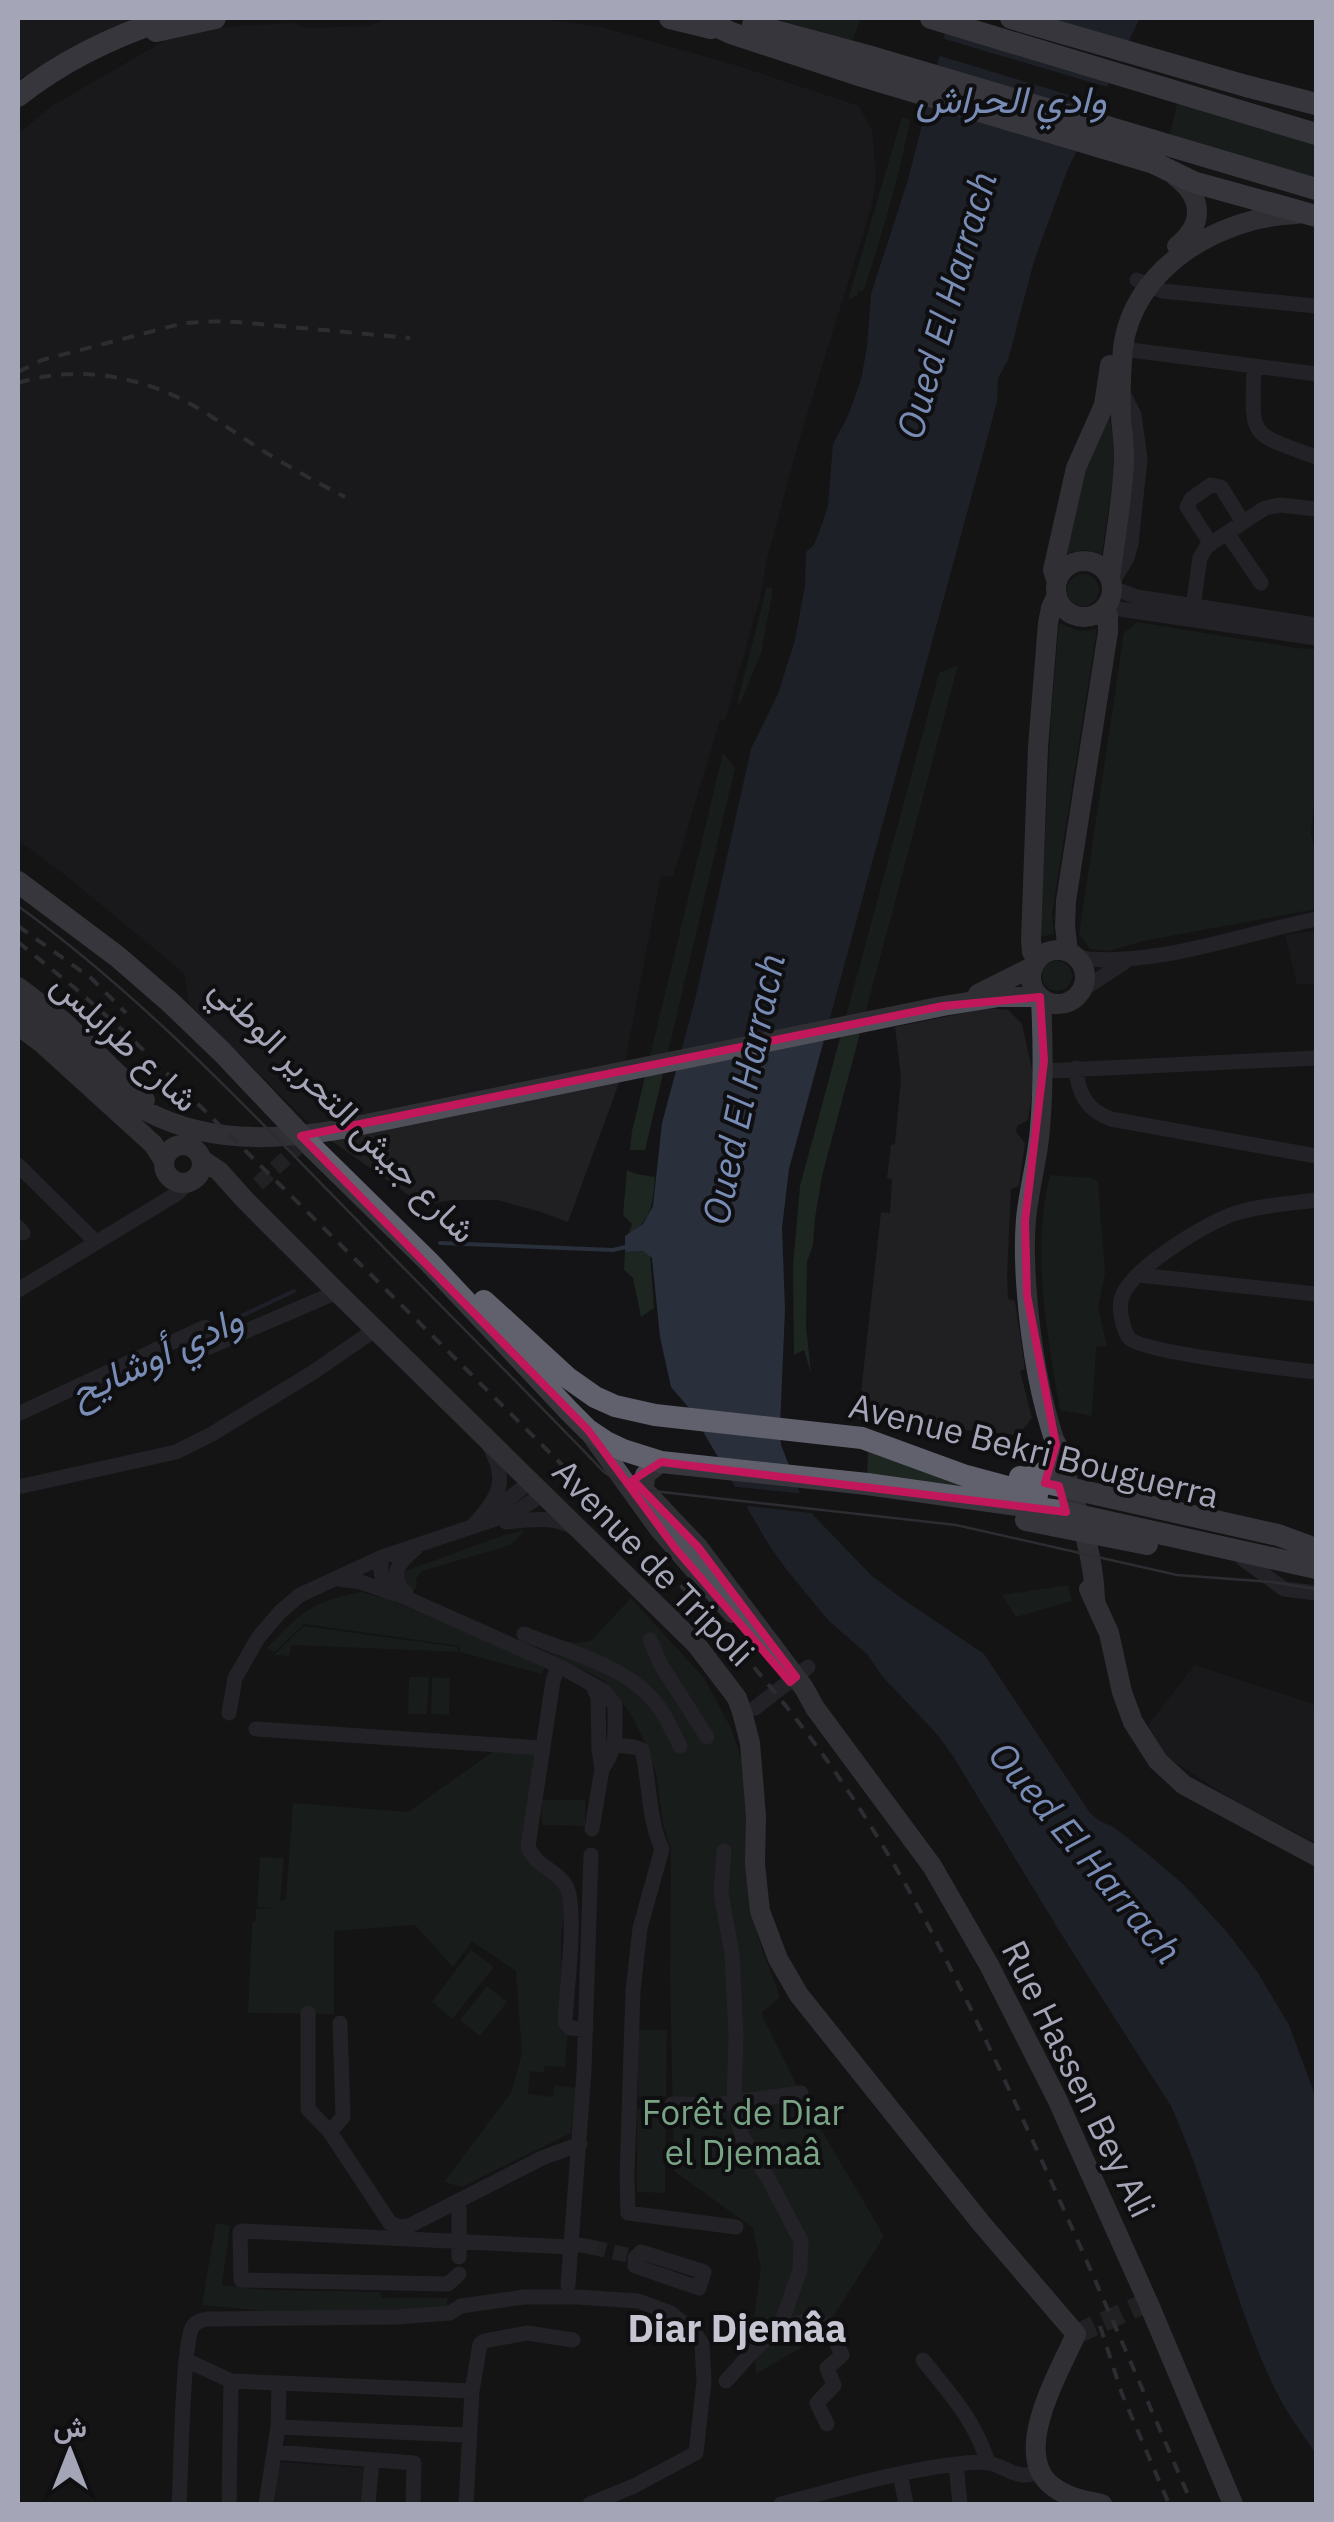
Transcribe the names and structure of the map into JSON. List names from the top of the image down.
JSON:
{
  "streets": {
    "highway": ["شارع جيش التحرير الوطني", "Avenue Bekri Bouguerra"],
    "main road": ["شارع طرابلس", "Avenue de Tripoli", "Rue Hassen Bey Ali"]
  },
  "crossings": [
    ["شارع طرابلس", "Avenue de Tripoli"],
    ["شارع جيش التحرير الوطني", "Avenue Bekri Bouguerra"],
    ["شارع جيش التحرير الوطني", "Rue Hassen Bey Ali"],
    ["Avenue Bekri Bouguerra", "Rue Hassen Bey Ali"]
  ],
  "districts": ["Diar Djemâa"],
  "water": ["وادي الحراش", "Oued El Harrach", "وادي أوشايح"],
  "parks": ["Forêt de Diar el Djemaâ"],
  "north": "top"
}
